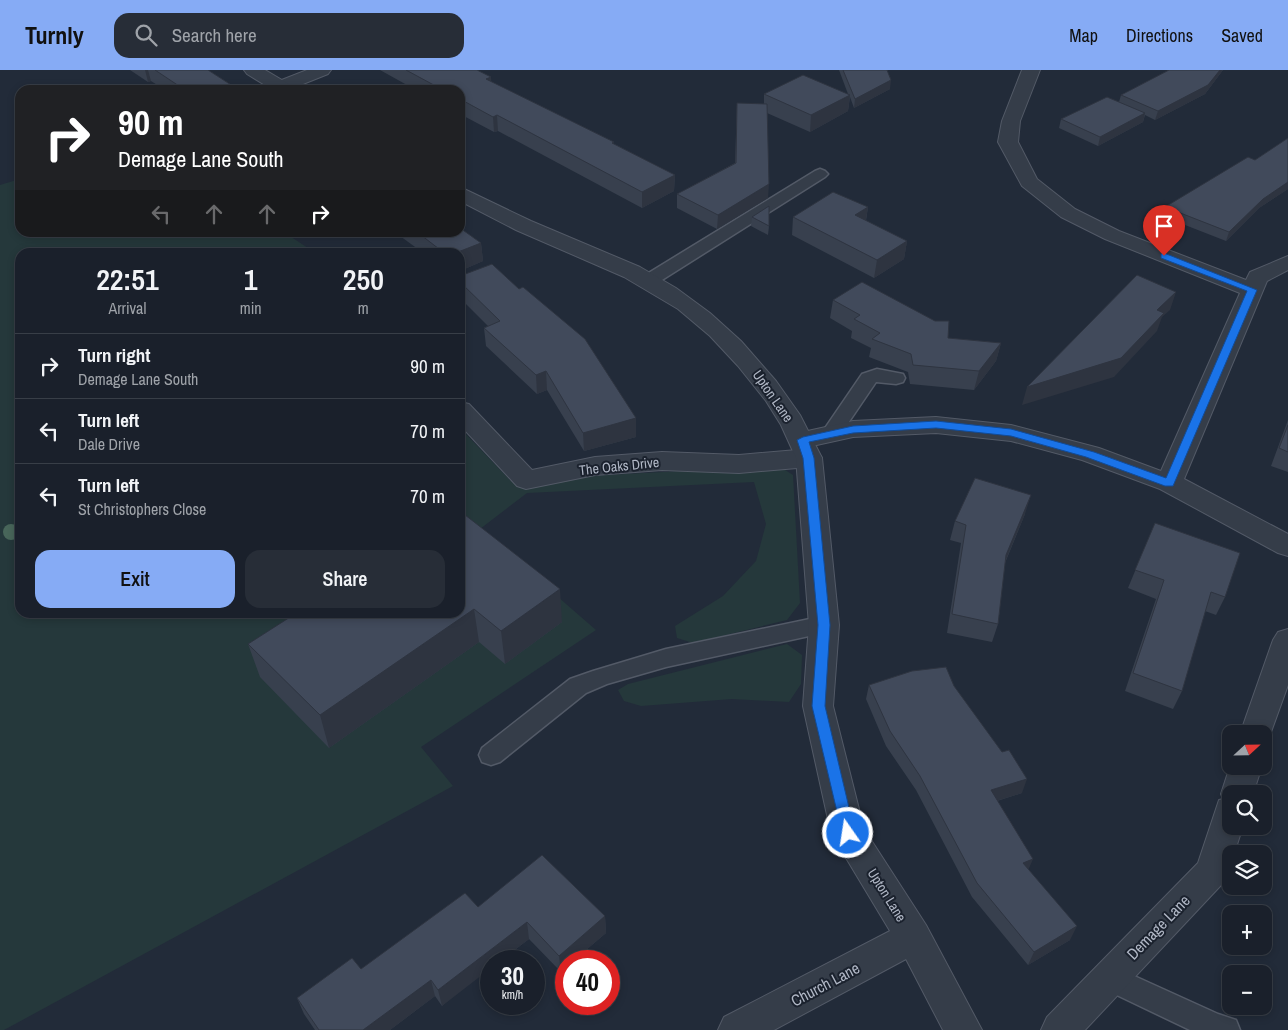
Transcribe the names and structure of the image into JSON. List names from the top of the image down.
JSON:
{
  "streets": {
    "street": [
      "Upton Lane",
      "The Oaks Drive",
      "Demage Lane",
      "Church Lane"
    ]
  },
  "crossings": [
    ["Upton Lane", "The Oaks Drive"],
    ["Upton Lane", "Church Lane"]
  ],
  "north": "right",
  "page": {
    "header": "Turnly",
    "search": "Search here",
    "nav": ["Map", "Directions", "Saved"],
    "turn": ["90 m", "Demage Lane South"],
    "eta": [
      "22:51",
      "Arrival",
      "1",
      "min",
      "250",
      "m"
    ],
    "list": [
      {
        "name": "Turn right",
        "note": "Demage Lane South",
        "value": "90 m"
      },
      {
        "name": "Turn left",
        "note": "Dale Drive",
        "value": "70 m"
      },
      {
        "name": "Turn left",
        "note": "St Christophers Close",
        "value": "70 m"
      }
    ],
    "buttons": ["Exit", "Share"],
    "map_buttons": ["+", "−"],
    "speed": "30 km/h",
    "limit": "40"
  }
}
